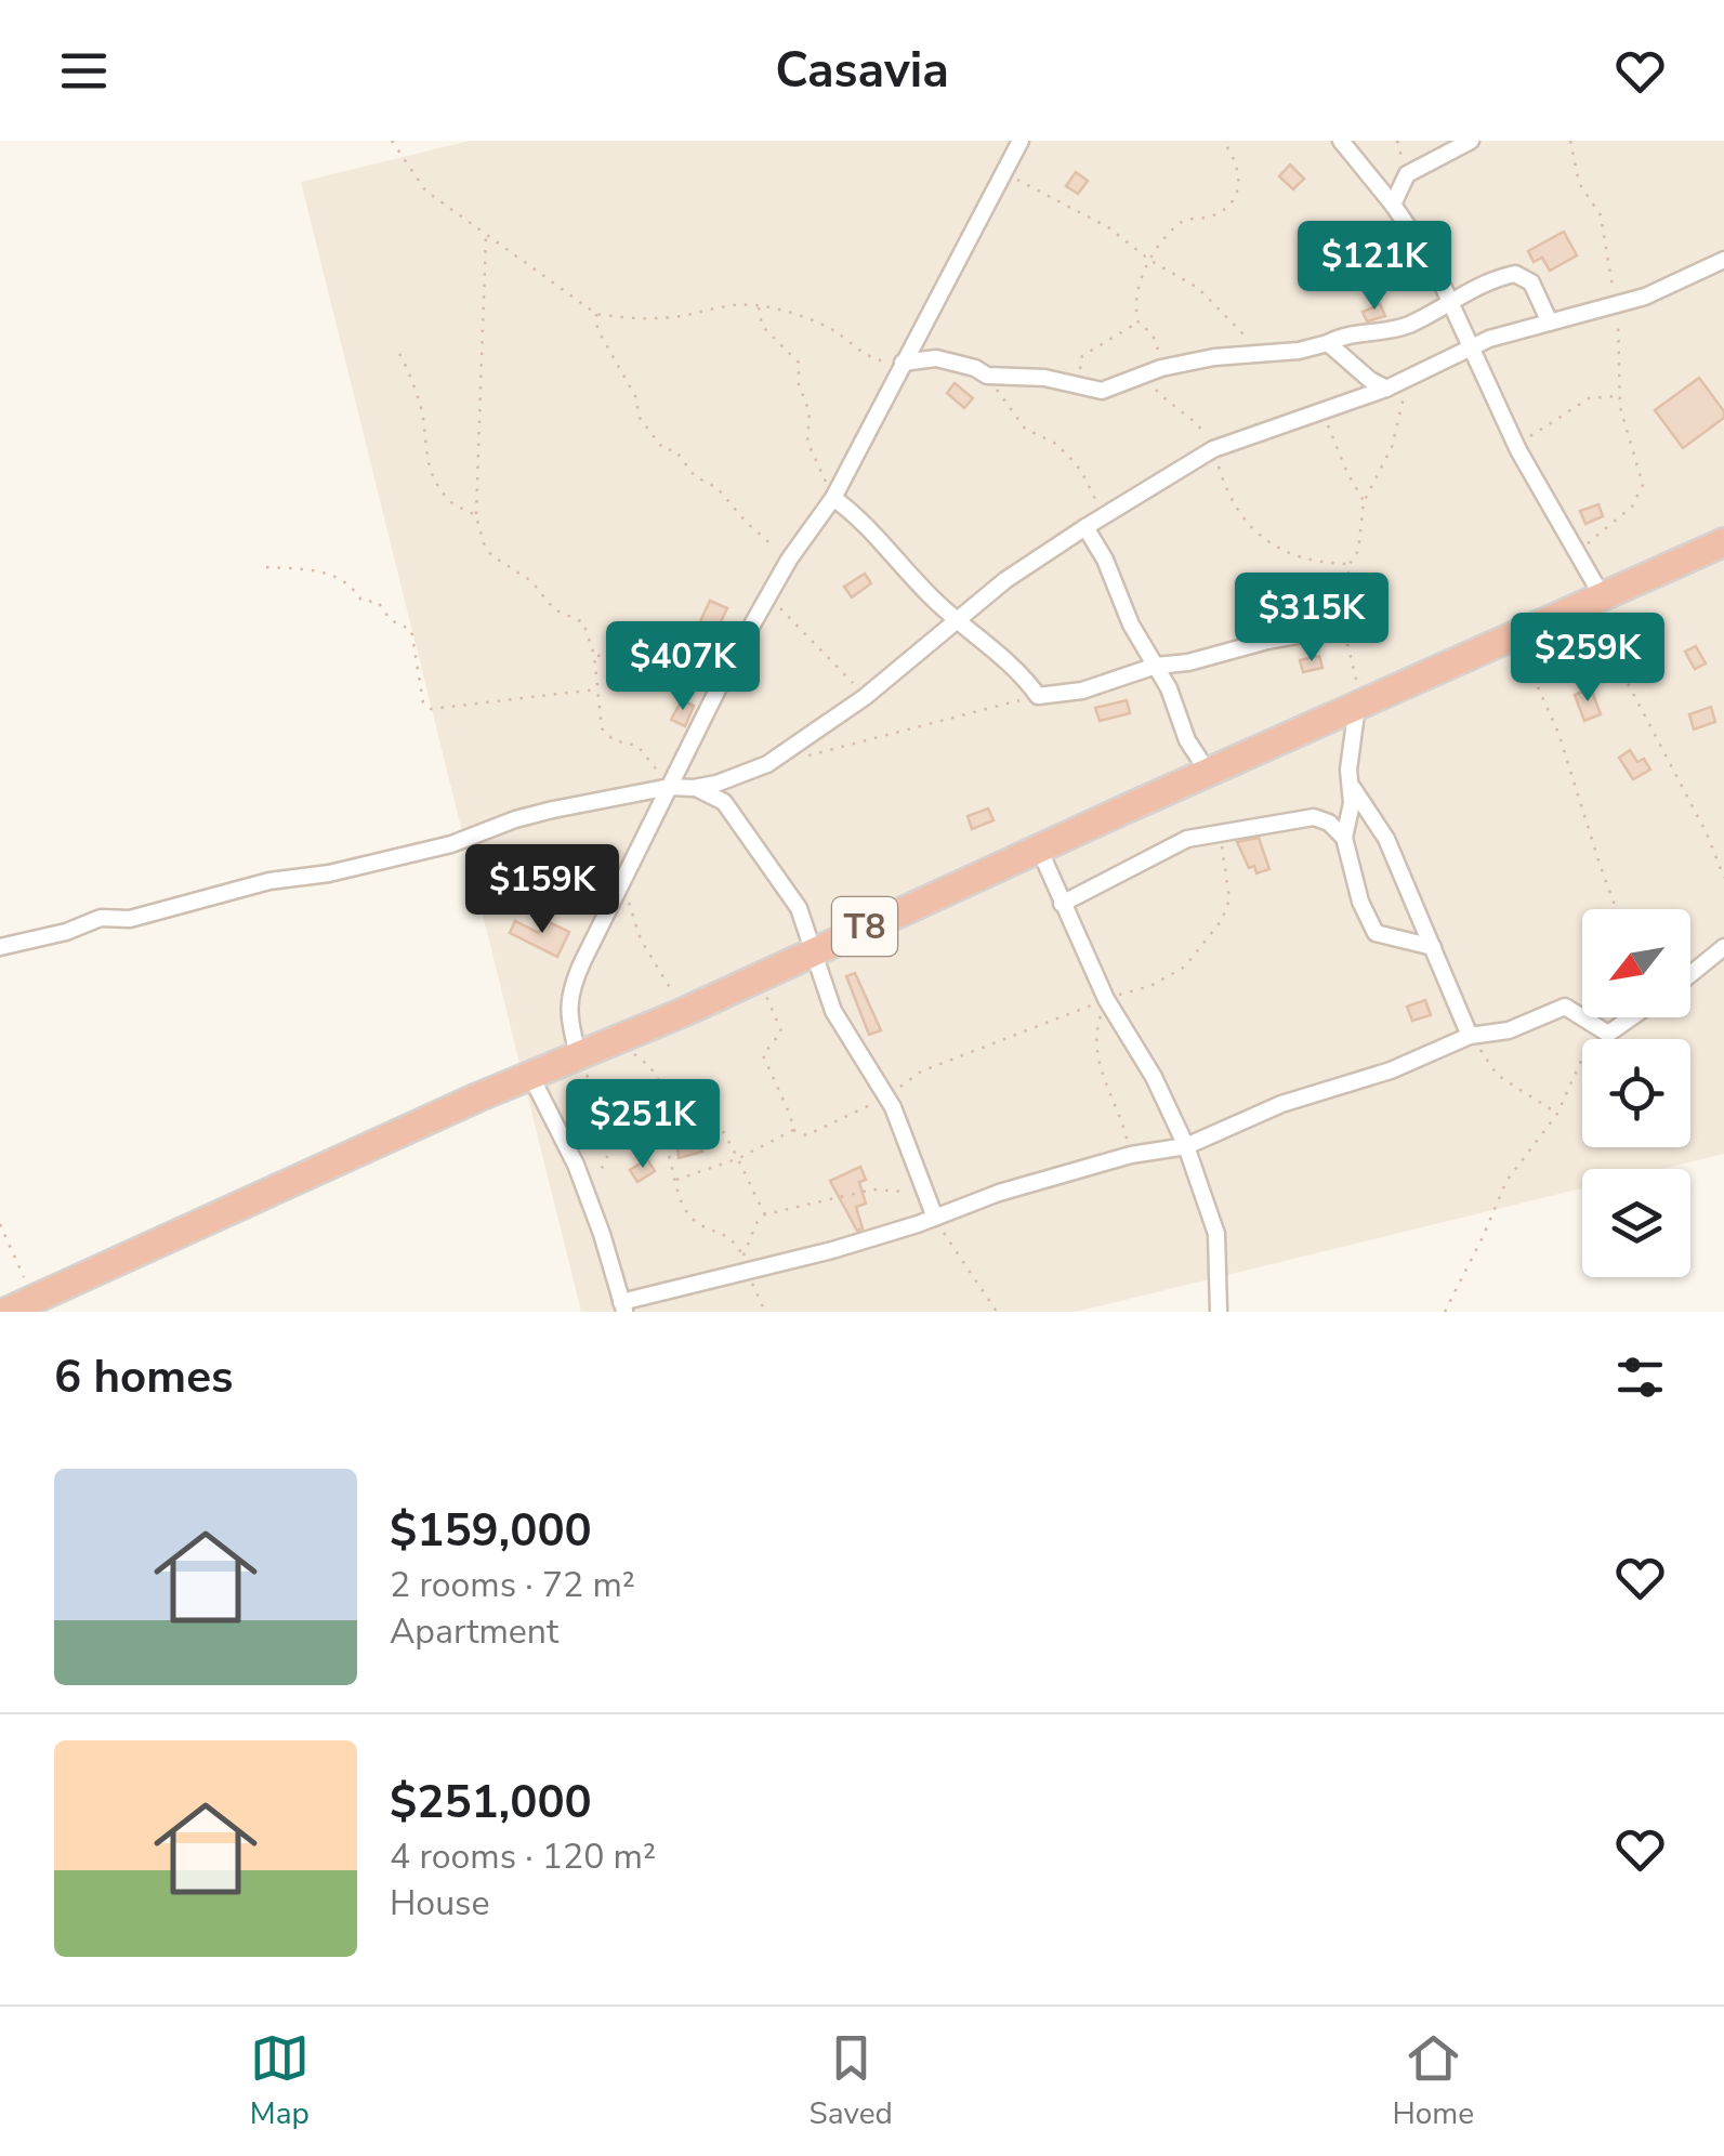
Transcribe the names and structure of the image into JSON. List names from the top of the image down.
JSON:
{
  "streets": {
    "highway": ["T8"]
  },
  "north": "bottom left",
  "page": {
    "header": "Casavia",
    "price": [
      "$121K",
      "$315K",
      "$259K",
      "$407K",
      "$159K",
      "$251K"
    ],
    "heading": "6 homes",
    "list": [
      {
        "name": "$159,000",
        "note": "2 rooms · 72 m² · Apartment"
      },
      {
        "name": "$251,000",
        "note": "4 rooms · 120 m² · House"
      }
    ],
    "tabs": ["Map", "Saved", "Home"]
  }
}
